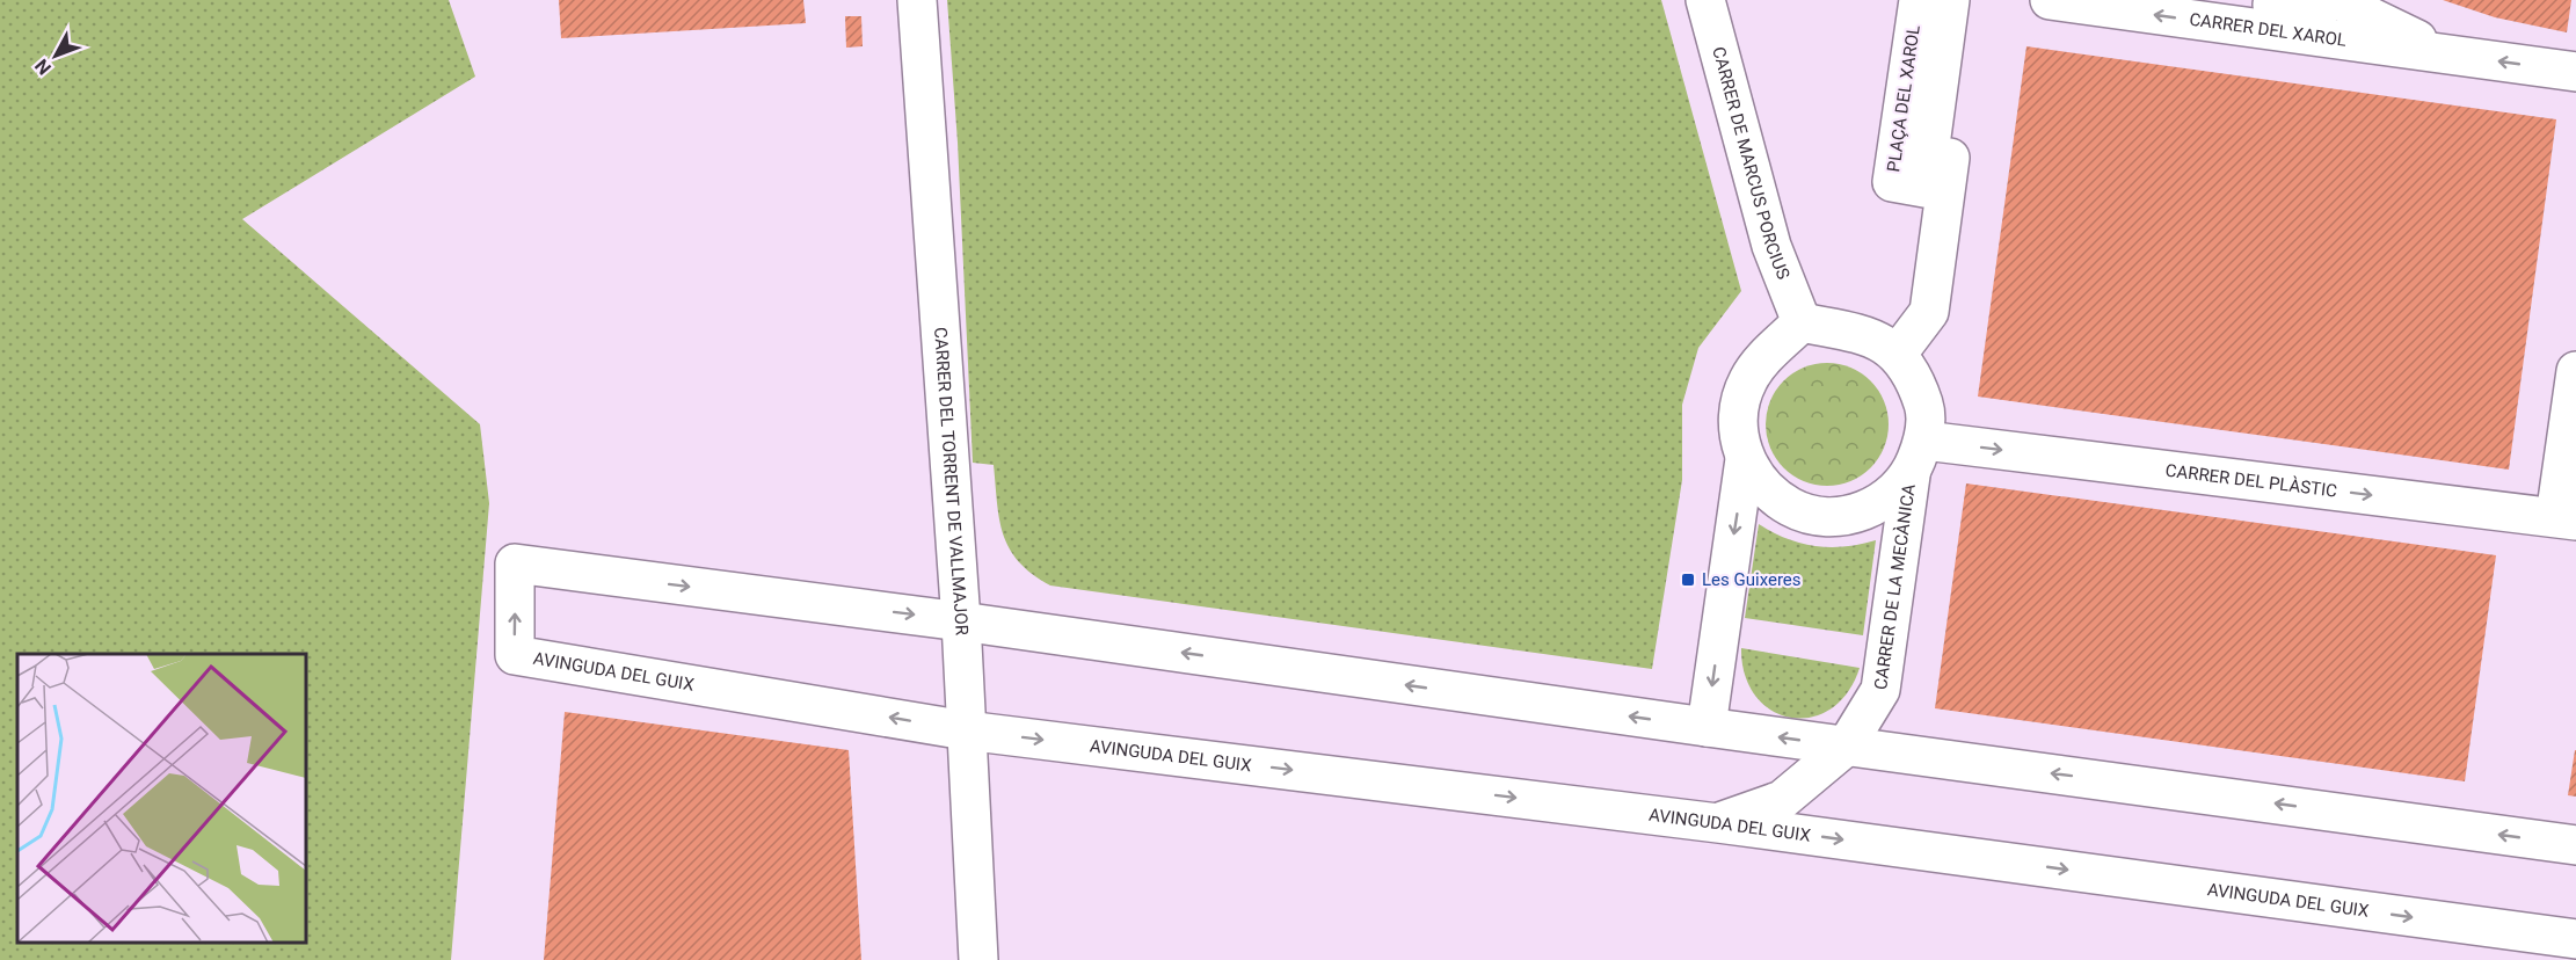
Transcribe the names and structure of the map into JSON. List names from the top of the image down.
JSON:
{
  "streets": {
    "street": [
      "CARRER DEL XAROL",
      "PLAÇA DEL XAROL",
      "CARRER DE MARCUS PORCIUS",
      "CARRER DEL TORRENT DE VALLMAJOR",
      "CARRER DEL PLÀSTIC",
      "CARRER DE LA MECÀNICA",
      "AVINGUDA DEL GUIX"
    ]
  },
  "crossings": [
    ["CARRER DE MARCUS PORCIUS", "CARRER DEL PLÀSTIC"],
    ["CARRER DE MARCUS PORCIUS", "CARRER DE LA MECÀNICA"],
    ["CARRER DEL TORRENT DE VALLMAJOR", "AVINGUDA DEL GUIX"],
    ["CARRER DEL PLÀSTIC", "CARRER DE LA MECÀNICA"],
    ["CARRER DE LA MECÀNICA", "AVINGUDA DEL GUIX"]
  ],
  "one_way": ["CARRER DEL XAROL", "CARRER DEL PLÀSTIC"],
  "places": {
    "transit": ["Les Guixeres"]
  },
  "north": "bottom left"
}
